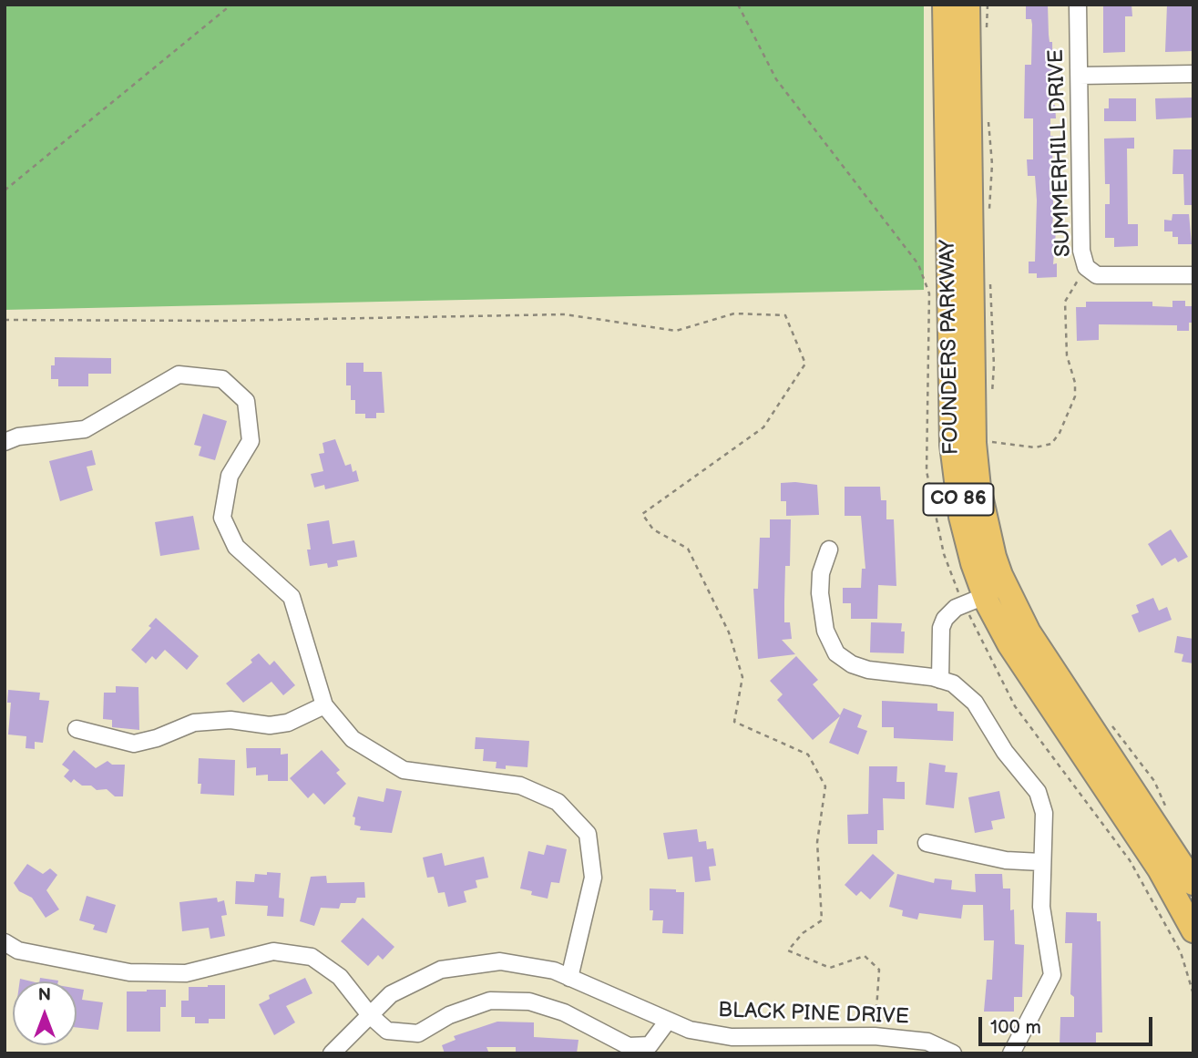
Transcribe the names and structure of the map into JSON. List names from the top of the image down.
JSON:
{
  "streets": {
    "highway": ["FOUNDERS PARKWAY", "CO 86"],
    "street": ["SUMMERHILL DRIVE", "BLACK PINE DRIVE"]
  },
  "scale_bar": "100 m",
  "north": "top"
}
